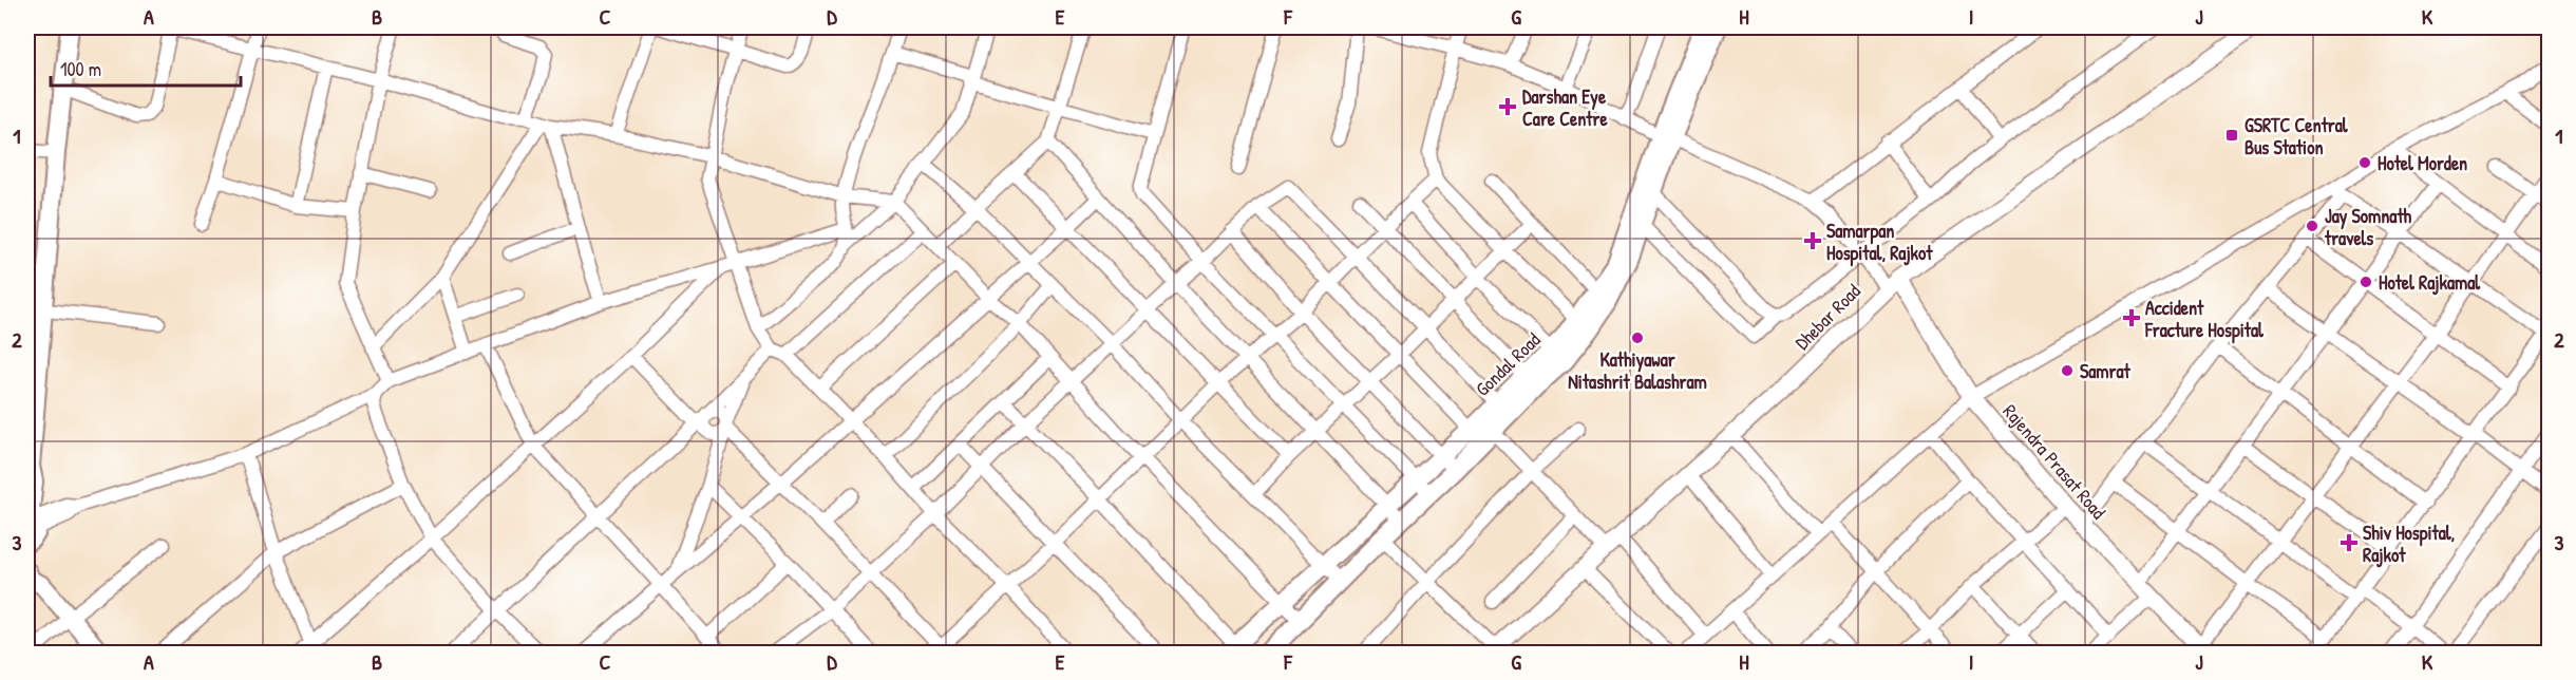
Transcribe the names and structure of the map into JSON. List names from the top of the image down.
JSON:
{
  "streets": {
    "main road": ["Gondal Road"],
    "street": ["Dhebar Road", "Rajendra Prasat Road"]
  },
  "crossings": [
    ["Dhebar Road", "Rajendra Prasat Road"]
  ],
  "places": {
    "health": [
      "Darshan Eye Care Centre",
      "Samarpan Hospital, Rajkot",
      "Accident Fracture Hospital",
      "Shiv Hospital, Rajkot"
    ],
    "transit": ["GSRTC Central Bus Station"],
    "other": [
      "Hotel Morden",
      "Jay Somnath travels",
      "Hotel Rajkamal",
      "Kathiyawar Nitashrit Balashram",
      "Samrat"
    ]
  },
  "scale_bar": "100 m",
  "grid": {
    "columns": [
      "A",
      "B",
      "C",
      "D",
      "E",
      "F",
      "G",
      "H",
      "I",
      "J",
      "K"
    ],
    "rows": ["1", "2", "3"]
  }
}
